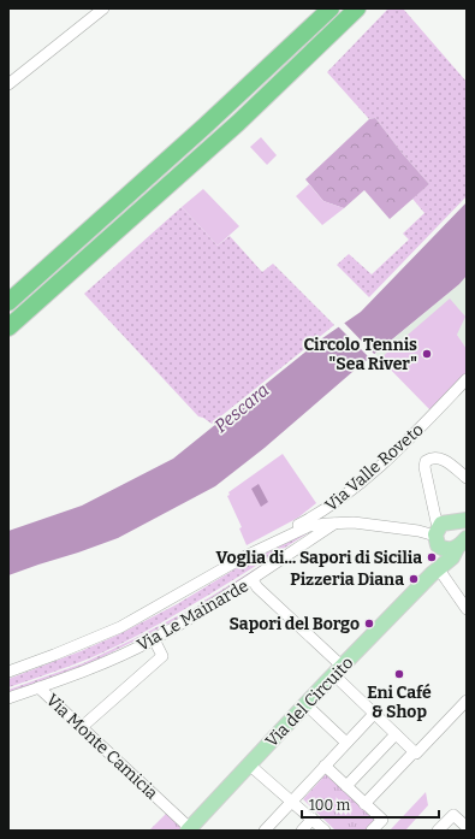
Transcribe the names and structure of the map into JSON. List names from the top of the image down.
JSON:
{
  "streets": {
    "main road": ["Via del Circuito"],
    "street": ["Via Valle Roveto", "Via Le Mainarde", "Via Monte Camicia"]
  },
  "crossings": [
    ["Via Valle Roveto", "Via Le Mainarde"],
    ["Via Le Mainarde", "Via Monte Camicia"],
    ["Via del Circuito", "Via Monte Camicia"]
  ],
  "water": ["Pescara"],
  "places": [
    "Circolo Tennis \"Sea River\"",
    "Voglia di... Sapori di Sicilia",
    "Pizzeria Diana",
    "Sapori del Borgo",
    "Eni Café & Shop"
  ],
  "scale_bar": "100 m"
}
